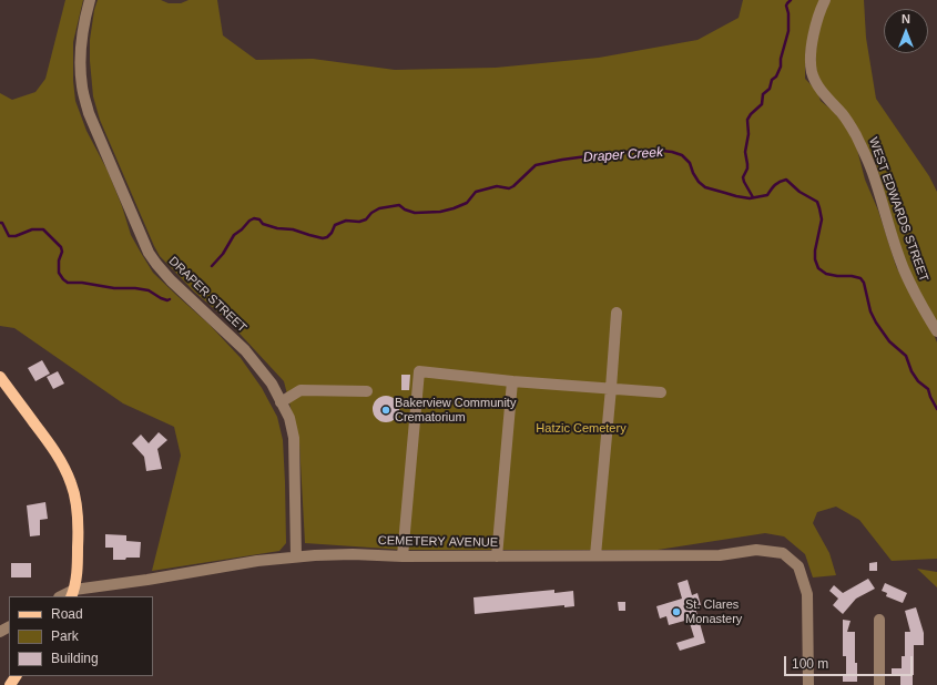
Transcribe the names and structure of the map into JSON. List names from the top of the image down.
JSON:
{
  "streets": {
    "street": ["WEST EDWARDS STREET", "DRAPER STREET", "CEMETERY AVENUE"]
  },
  "crossings": [
    ["DRAPER STREET", "CEMETERY AVENUE"]
  ],
  "water": ["Draper Creek"],
  "parks": ["Hatzic Cemetery"],
  "places": ["Bakerview Community Crematorium", "St. Clares Monastery"],
  "legend": ["Road", "Park", "Building"],
  "scale_bar": "100 m",
  "north": "top"
}
